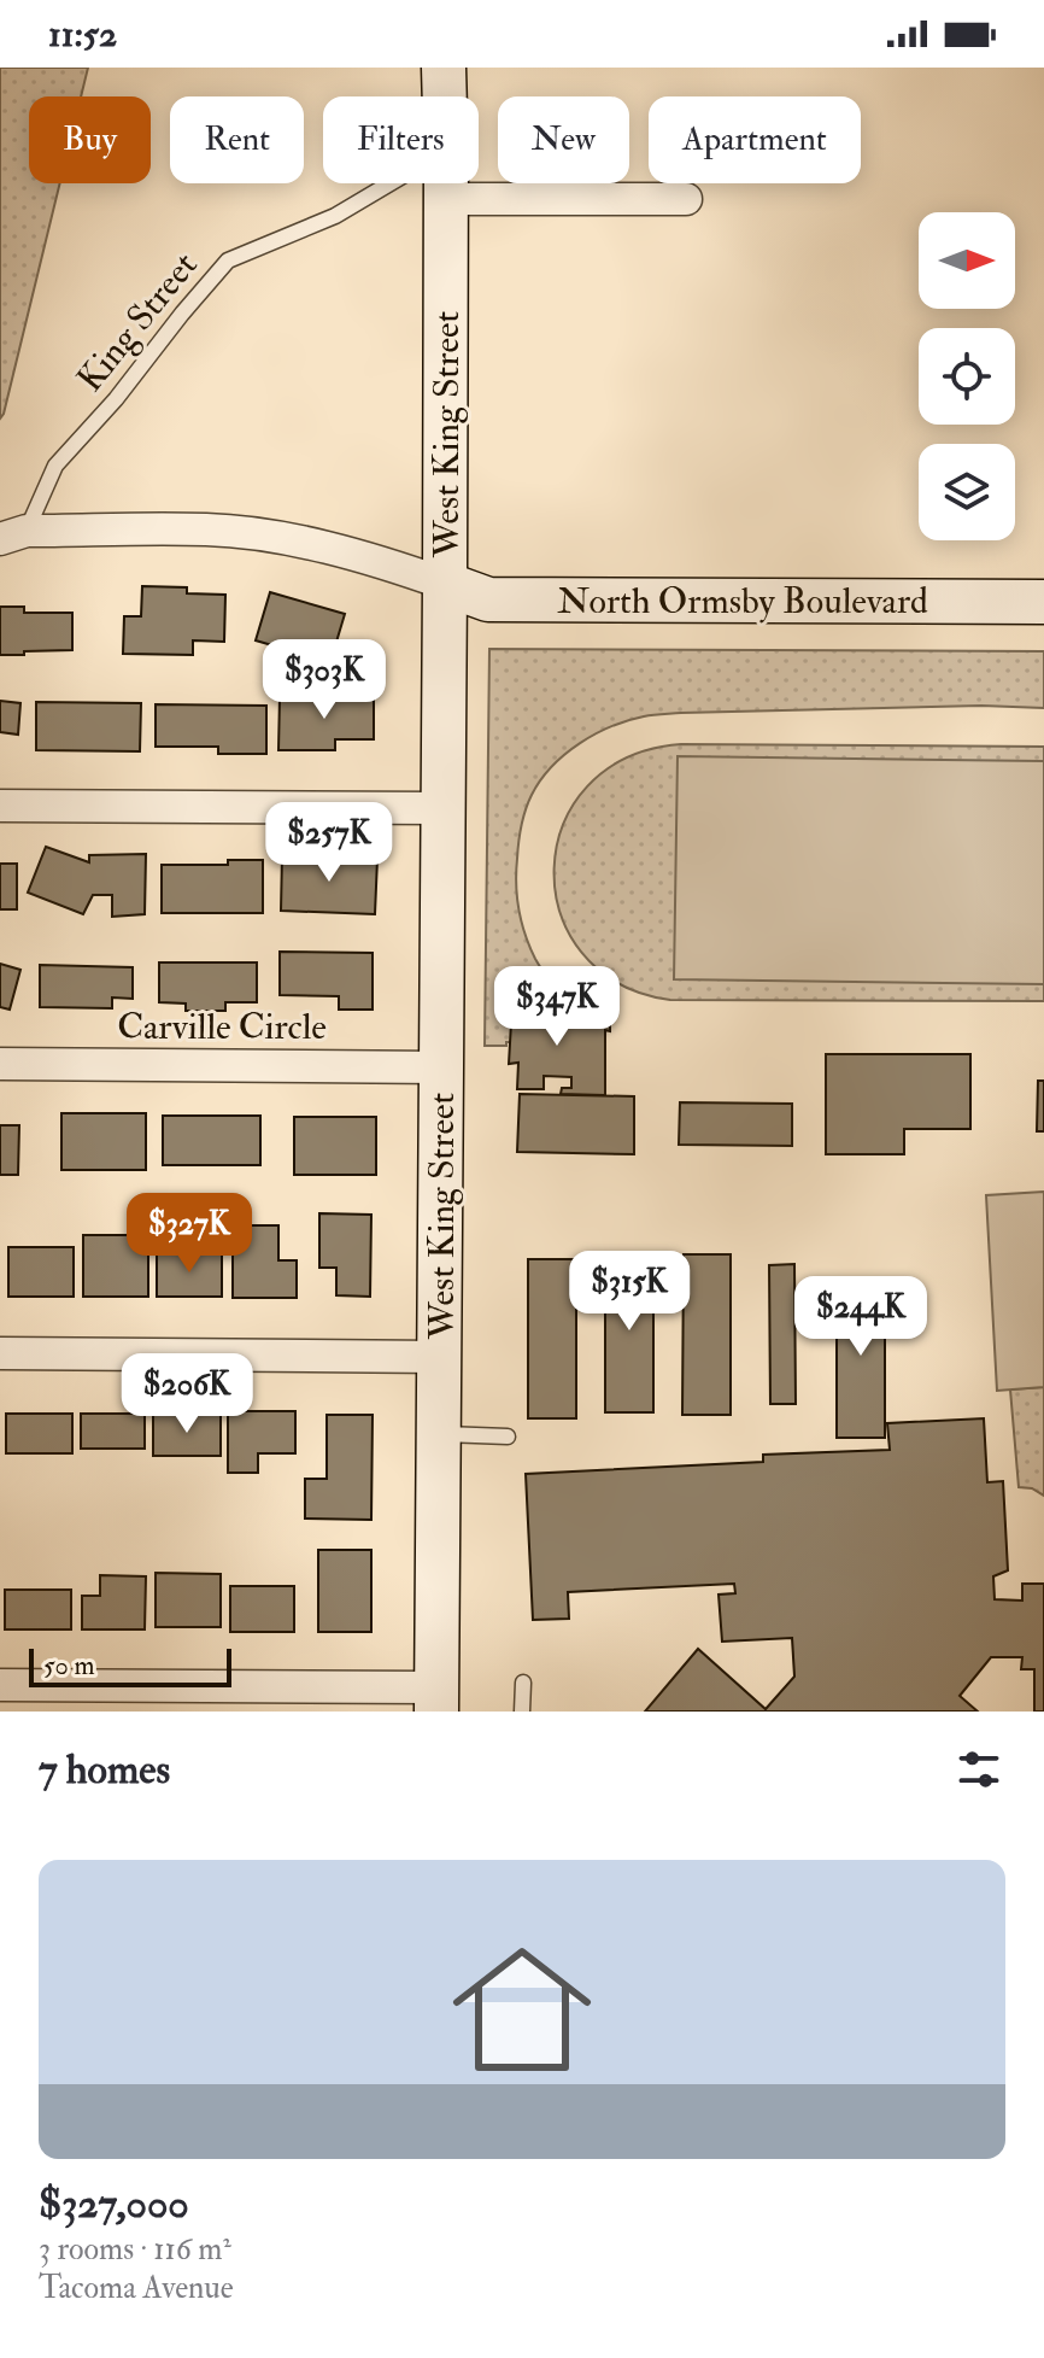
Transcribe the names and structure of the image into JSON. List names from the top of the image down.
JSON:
{
  "streets": {
    "street": ["West King Street", "North Ormsby Boulevard", "Carville Circle"],
    "lane": ["King Street"]
  },
  "crossings": [
    ["West King Street", "North Ormsby Boulevard"],
    ["West King Street", "Carville Circle"]
  ],
  "scale_bar": "50 m",
  "north": "right",
  "page": {
    "status": "11:52",
    "chip": [
      "Buy",
      "Rent",
      "Filters",
      "New",
      "Apartment"
    ],
    "price": [
      "$303K",
      "$257K",
      "$347K",
      "$327K",
      "$315K",
      "$244K",
      "$206K"
    ],
    "scale": "50 m",
    "heading": "7 homes",
    "list": [
      {
        "name": "$327,000",
        "note": "3 rooms · 116 m² · Tacoma Avenue"
      }
    ]
  }
}
